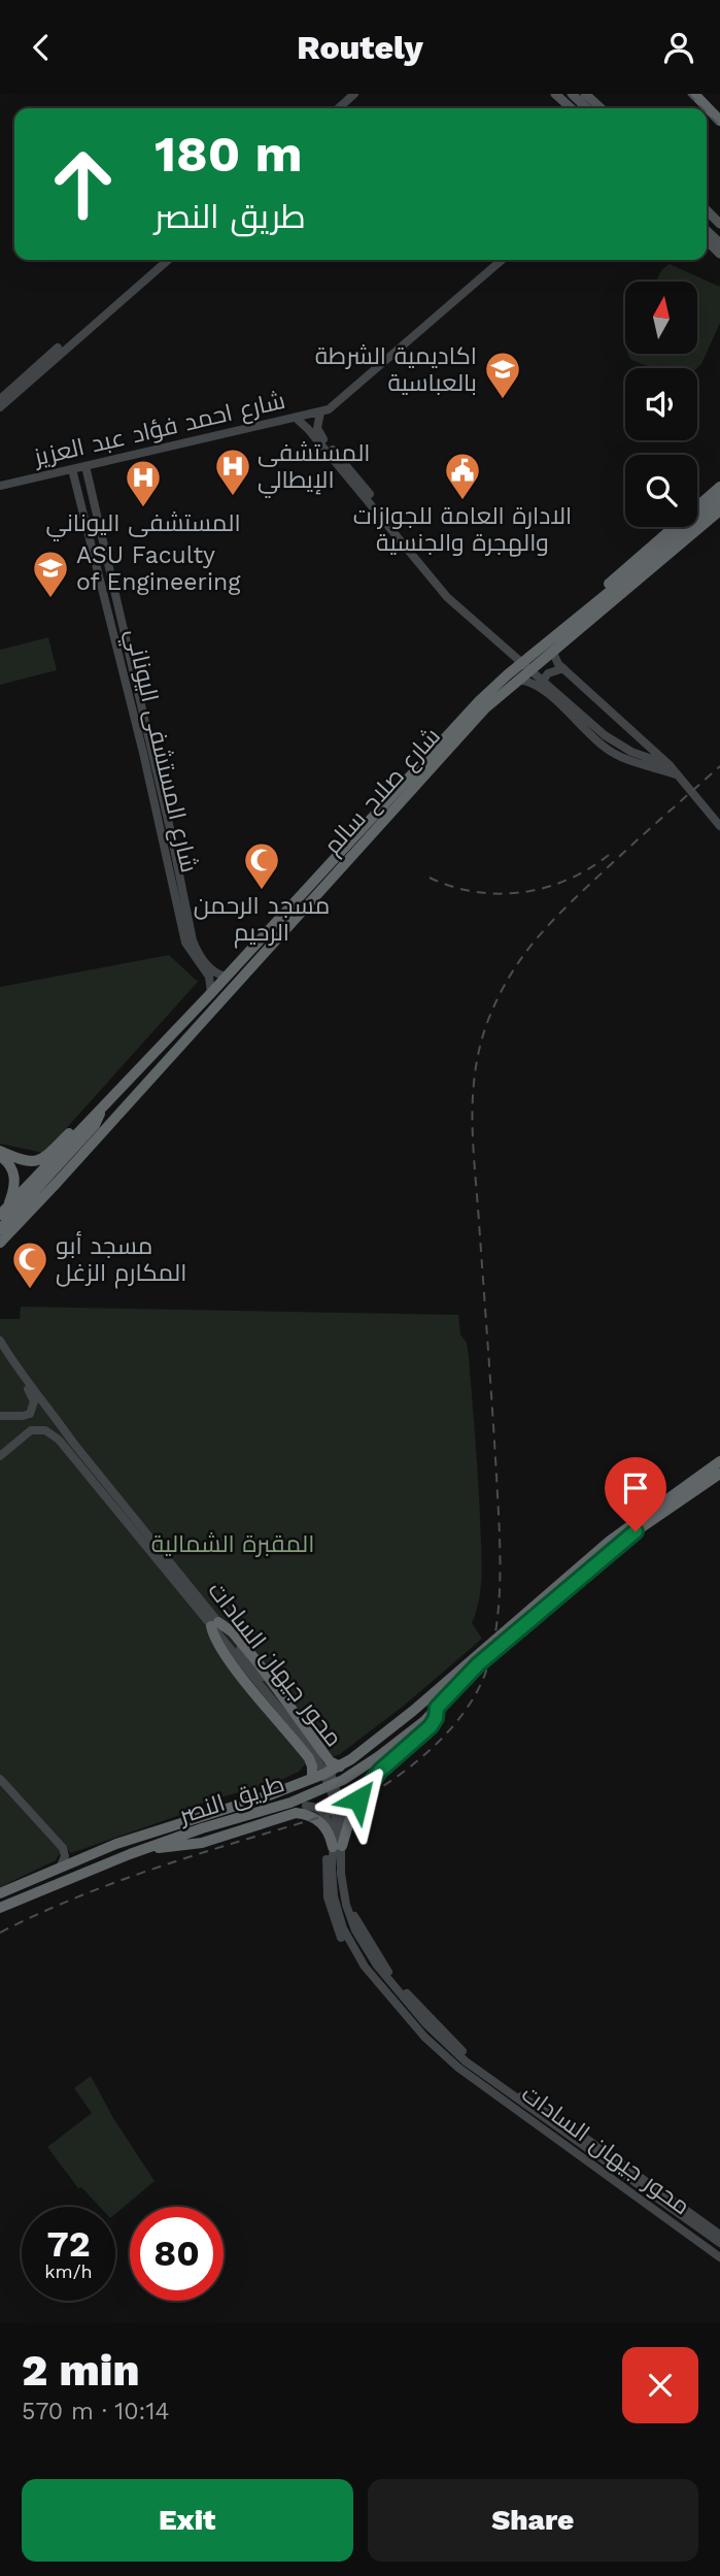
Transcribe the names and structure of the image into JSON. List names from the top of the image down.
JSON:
{
  "streets": {
    "highway": ["شارع صلاح سالم", "طريق النصر"],
    "street": ["شارع احمد فؤاد عبد العزيز", "شارع المستشفى اليوناني", "محور جيهان السادات"]
  },
  "crossings": [
    ["شارع احمد فؤاد عبد العزيز", "شارع المستشفى اليوناني"],
    ["شارع المستشفى اليوناني", "شارع صلاح سالم"]
  ],
  "parks": ["المقبرة الشمالية"],
  "places": {
    "school or university": ["اكاديمية الشرطة بالعباسية", "ASU Faculty of Engineering"],
    "hospital": ["المستشفى الإيطالي", "المستشفى اليوناني"],
    "public building": ["الادارة العامة للجوازات والهجرة والجنسية"],
    "mosque": ["مسجد الرحمن الرحيم", "مسجد أبو المكارم الزغل"]
  },
  "north": "top",
  "page": {
    "header": "Routely",
    "turn": ["180 m", "طريق النصر"],
    "speed": "72 km/h",
    "limit": "80",
    "heading": ["2 min", "570 m · 10:14"],
    "buttons": ["Exit", "Share"]
  }
}
